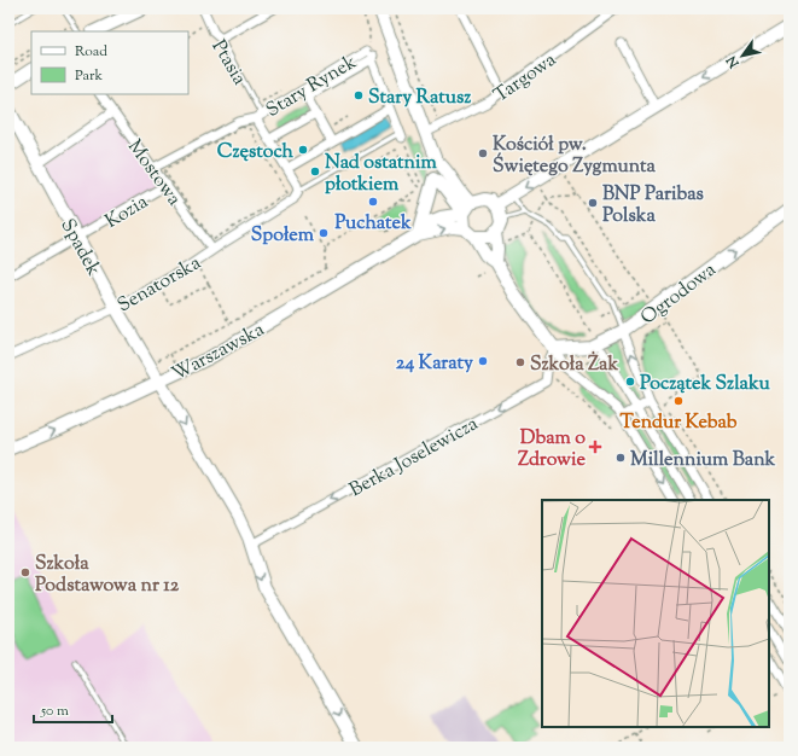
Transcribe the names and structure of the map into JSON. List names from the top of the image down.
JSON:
{
  "streets": {
    "street": [
      "Ptasia",
      "Targowa",
      "Stary Rynek",
      "Mostowa",
      "Kozia",
      "Spadek",
      "Senatorska",
      "Ogrodowa",
      "Warszawska",
      "Berka Joselewicza"
    ]
  },
  "crossings": [
    ["Ptasia", "Stary Rynek"],
    ["Stary Rynek", "Mostowa"],
    ["Stary Rynek", "Senatorska"],
    ["Mostowa", "Kozia"],
    ["Mostowa", "Senatorska"],
    ["Kozia", "Spadek"],
    ["Spadek", "Senatorska"],
    ["Spadek", "Warszawska"],
    ["Spadek", "Berka Joselewicza"],
    ["Ogrodowa", "Berka Joselewicza"]
  ],
  "one_way": [
    "Spadek",
    "Ogrodowa",
    "Warszawska",
    "Berka Joselewicza"
  ],
  "places": {
    "other": [
      "Stary Ratusz",
      "Częstoch",
      "Kościół pw. Świętego Zygmunta",
      "Nad ostatnim płotkiem",
      "Puchatek",
      "BNP Paribas Polska",
      "Społem",
      "24 Karaty",
      "Szkoła Żak",
      "Początek Szlaku",
      "Tendur Kebab",
      "Millennium Bank",
      "Szkoła Podstawowa nr 12"
    ],
    "health": ["Dbam o Zdrowie"]
  },
  "legend": ["Road", "Park"],
  "scale_bar": "50 m",
  "north": "bottom left"
}
